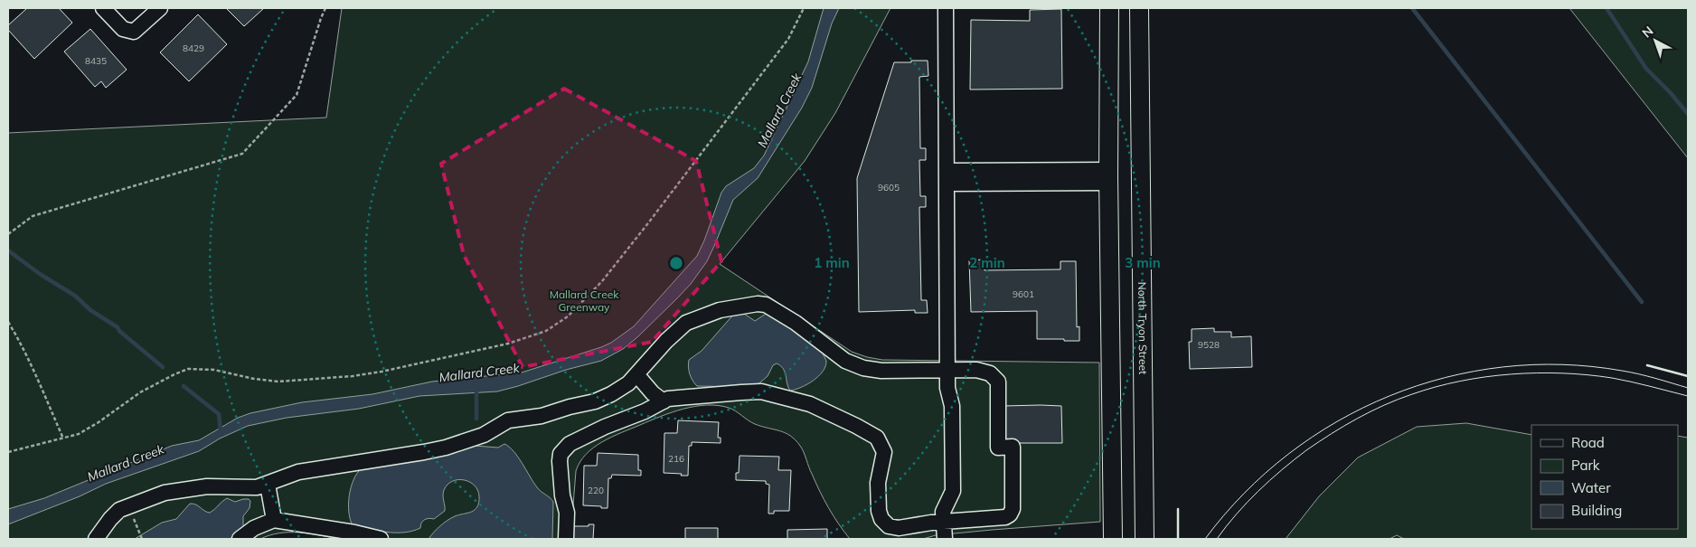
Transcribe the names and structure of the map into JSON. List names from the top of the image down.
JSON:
{
  "streets": {
    "main road": ["North Tryon Street"]
  },
  "water": ["Mallard Creek"],
  "parks": ["Mallard Creek Greenway"],
  "house_numbers": [
    "8429",
    "8435",
    "9605",
    "9601",
    "9528",
    "216",
    "220"
  ],
  "legend": [
    "Road",
    "Park",
    "Water",
    "Building"
  ],
  "north": "top left",
  "rings": ["1 min", "2 min", "3 min"]
}
